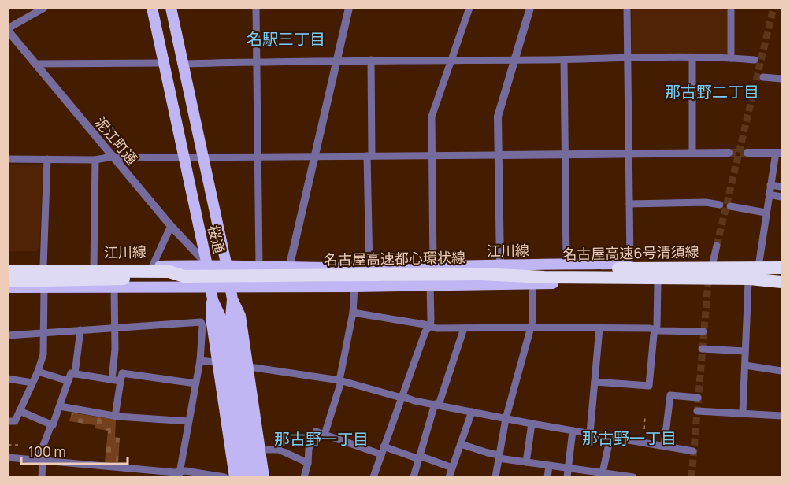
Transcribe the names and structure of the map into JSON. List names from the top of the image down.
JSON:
{
  "streets": {
    "highway": ["名古屋高速6号清須線", "名古屋高速都心環状線"],
    "main road": ["桜通", "江川線"],
    "street": ["泥江町通"]
  },
  "crossings": [
    ["泥江町通", "桜通"],
    ["泥江町通", "江川線"],
    ["桜通", "江川線"],
    ["名古屋高速6号清須線", "名古屋高速都心環状線"]
  ],
  "districts": [
    "名駅三丁目",
    "那古野二丁目",
    "那古野一丁目",
    "那古野一丁目"
  ],
  "scale_bar": "100 m"
}
